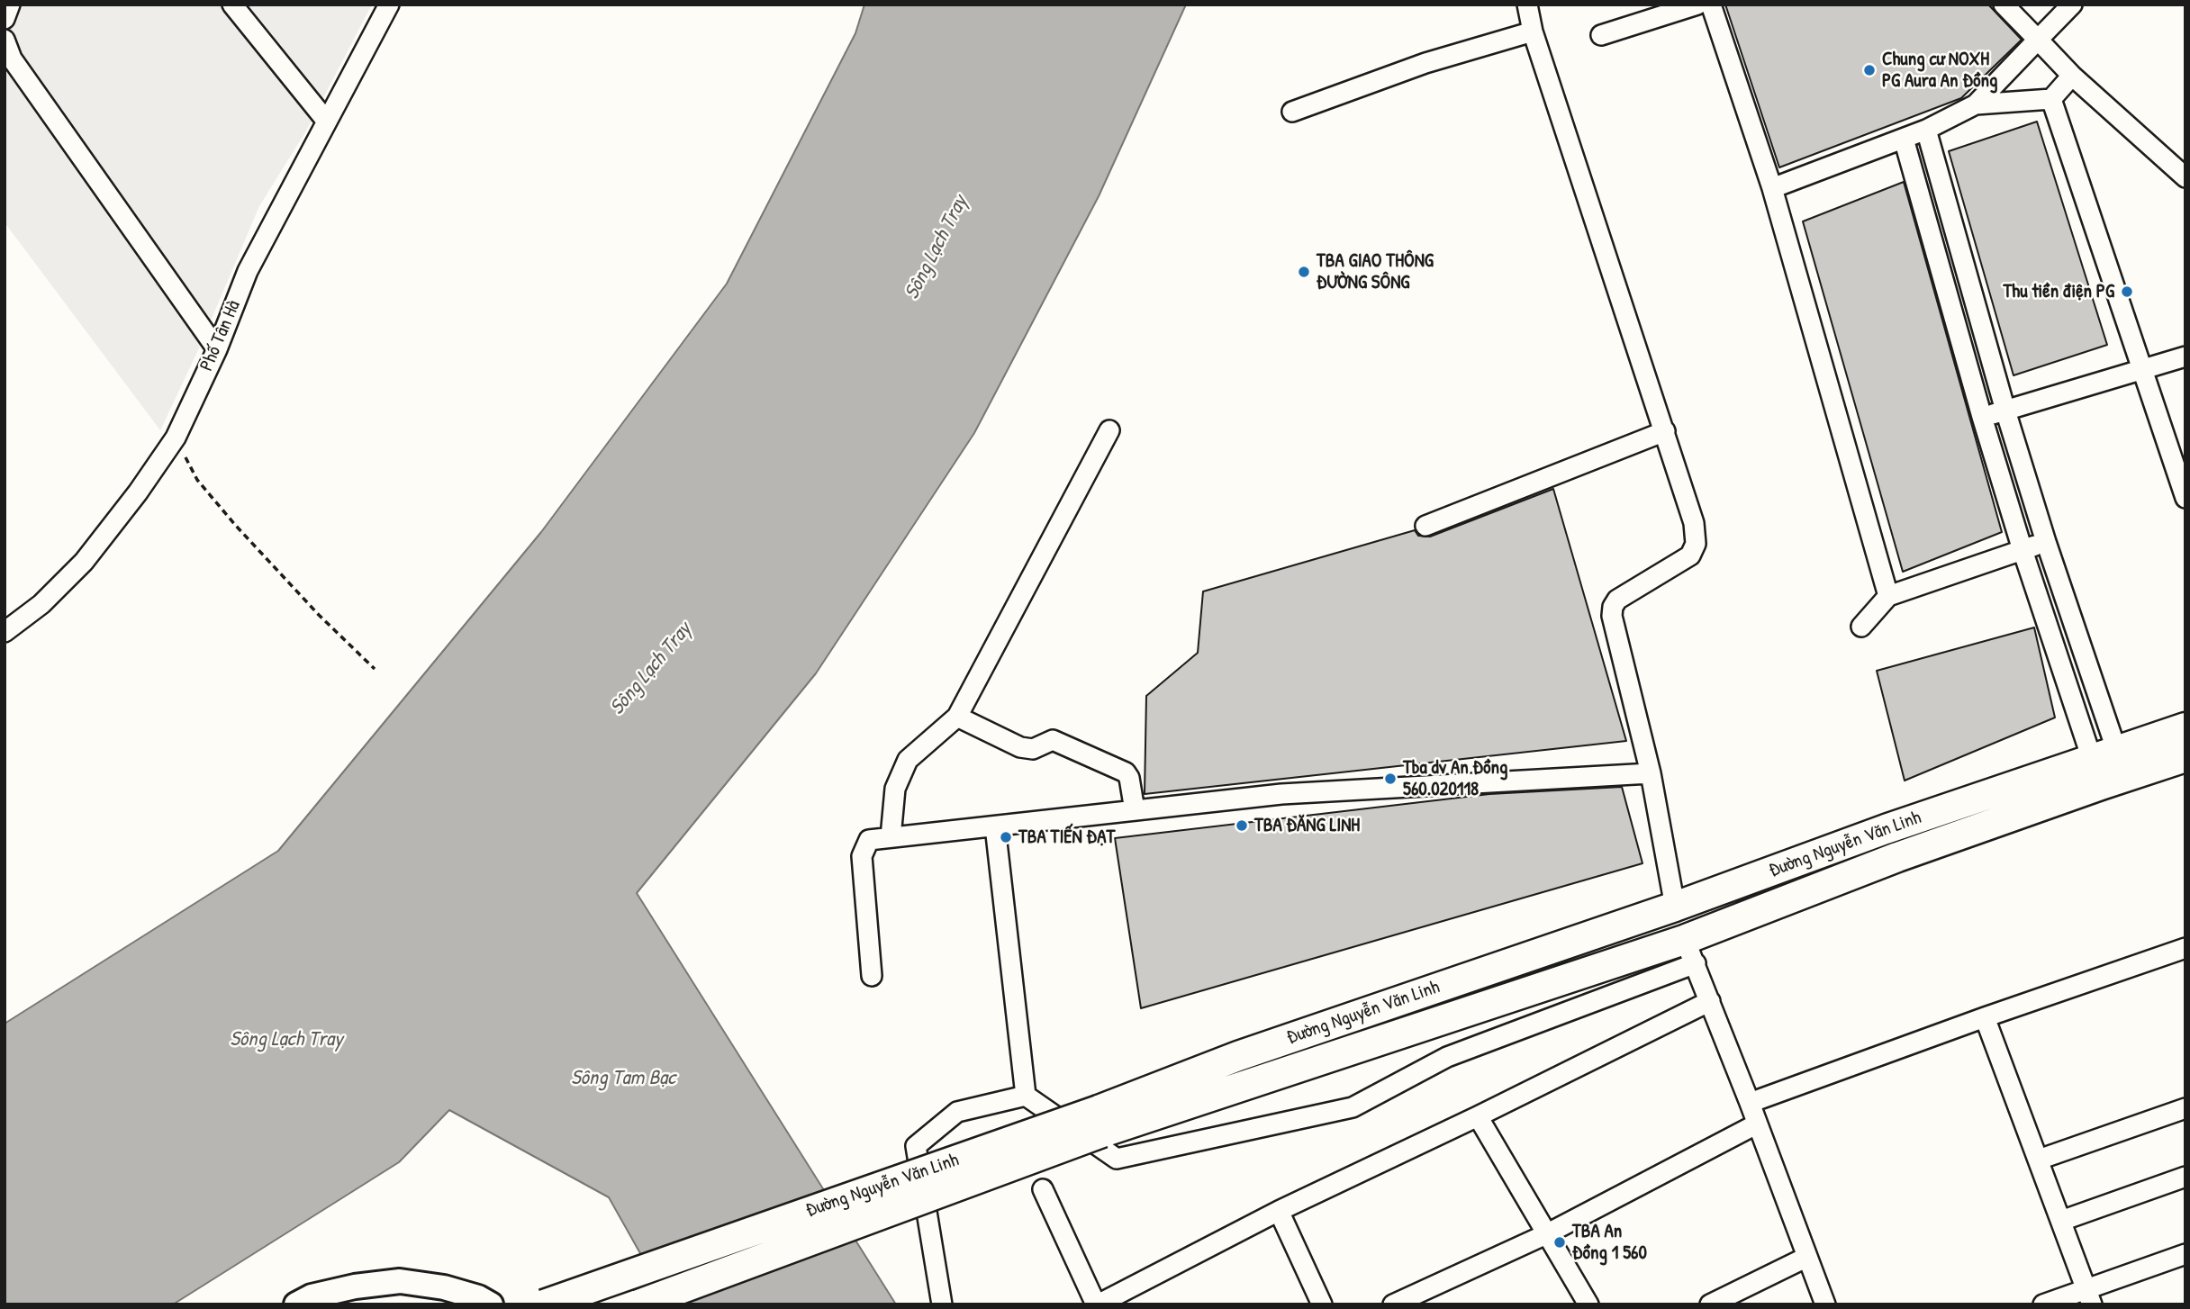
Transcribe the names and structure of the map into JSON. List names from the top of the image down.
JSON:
{
  "streets": {
    "highway": ["Đường Nguyễn Văn Linh"],
    "street": ["Phố Tân Hà"]
  },
  "water": ["Sông Lạch Tray", "Sông Tam Bạc"],
  "places": [
    "Chung cư NOXH PG Aura An Đồng",
    "TBA GIAO THÔNG ĐƯỜNG SÔNG",
    "Thu tiền điện PG",
    "Tba dv An Đồng 560.020118",
    "TBA ĐĂNG LINH",
    "TBA TIẾN ĐẠT",
    "TBA An Đồng 1 560"
  ]
}
